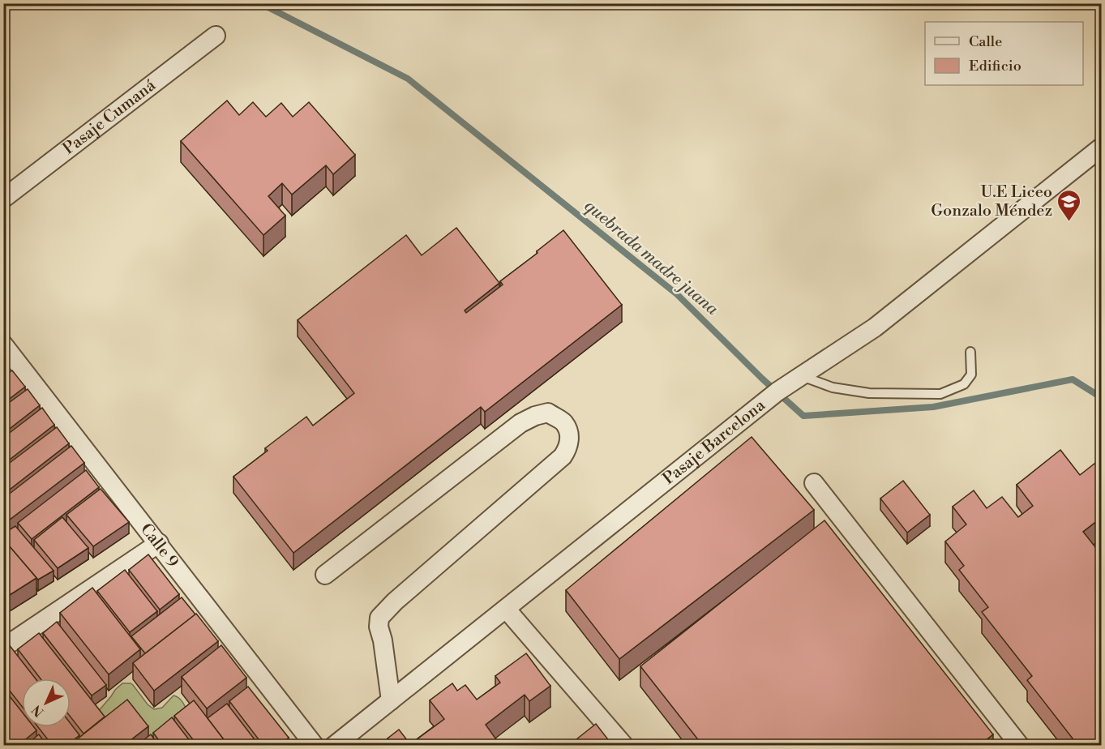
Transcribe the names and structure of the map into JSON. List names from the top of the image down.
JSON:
{
  "streets": {
    "street": ["Pasaje Cumaná", "Pasaje Barcelona", "Calle 9"]
  },
  "water": ["quebrada madre juana"],
  "places": {
    "school or university": ["U.E Liceo Gonzalo Méndez"]
  },
  "legend": ["Calle", "Edificio"],
  "north": "bottom left"
}
